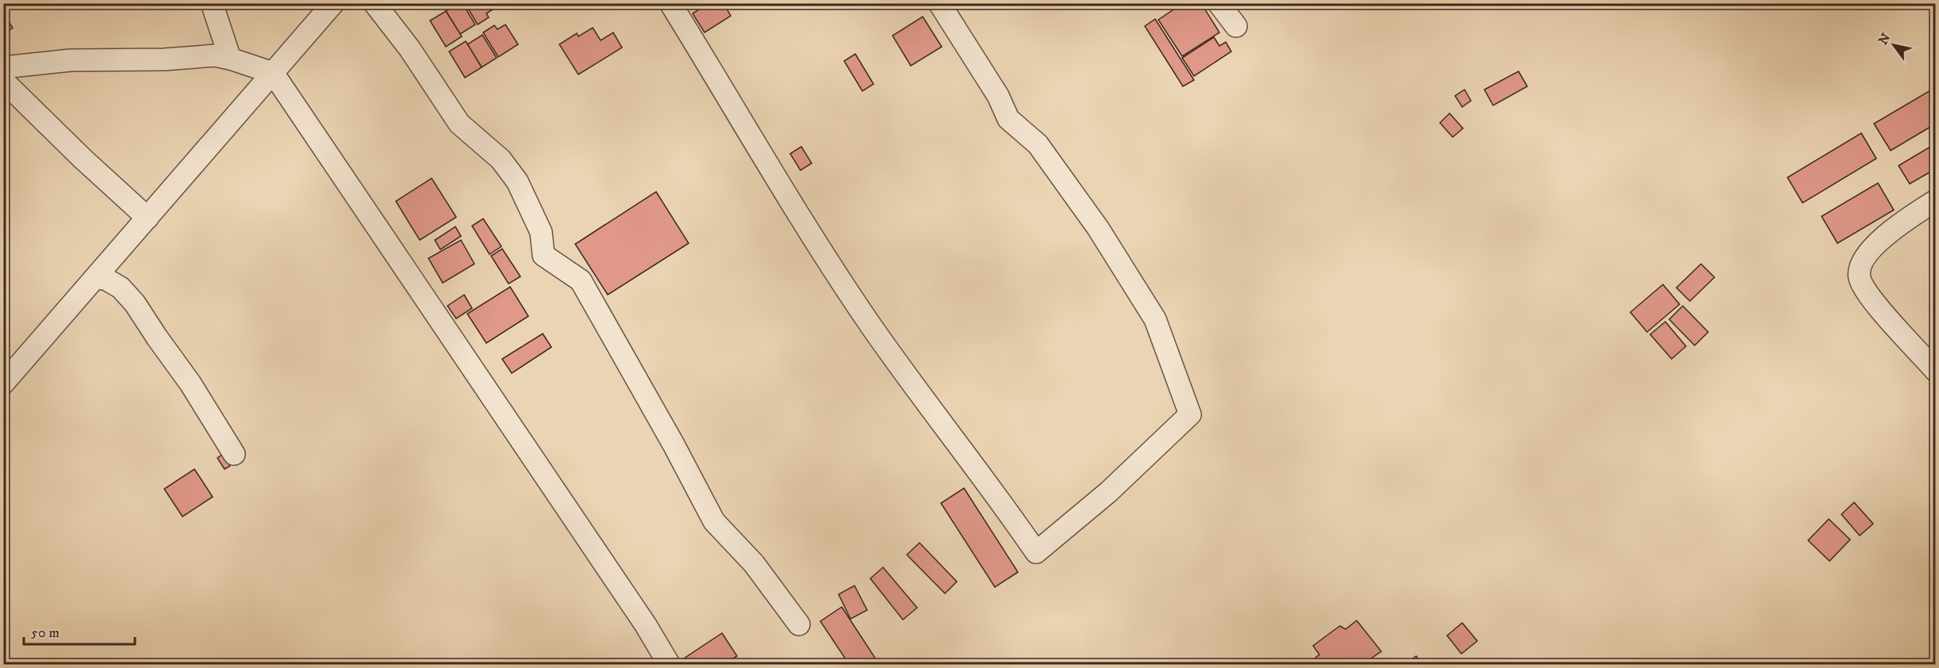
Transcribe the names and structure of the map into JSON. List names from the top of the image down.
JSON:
{
  "scale_bar": "50 m",
  "north": "top left"
}
